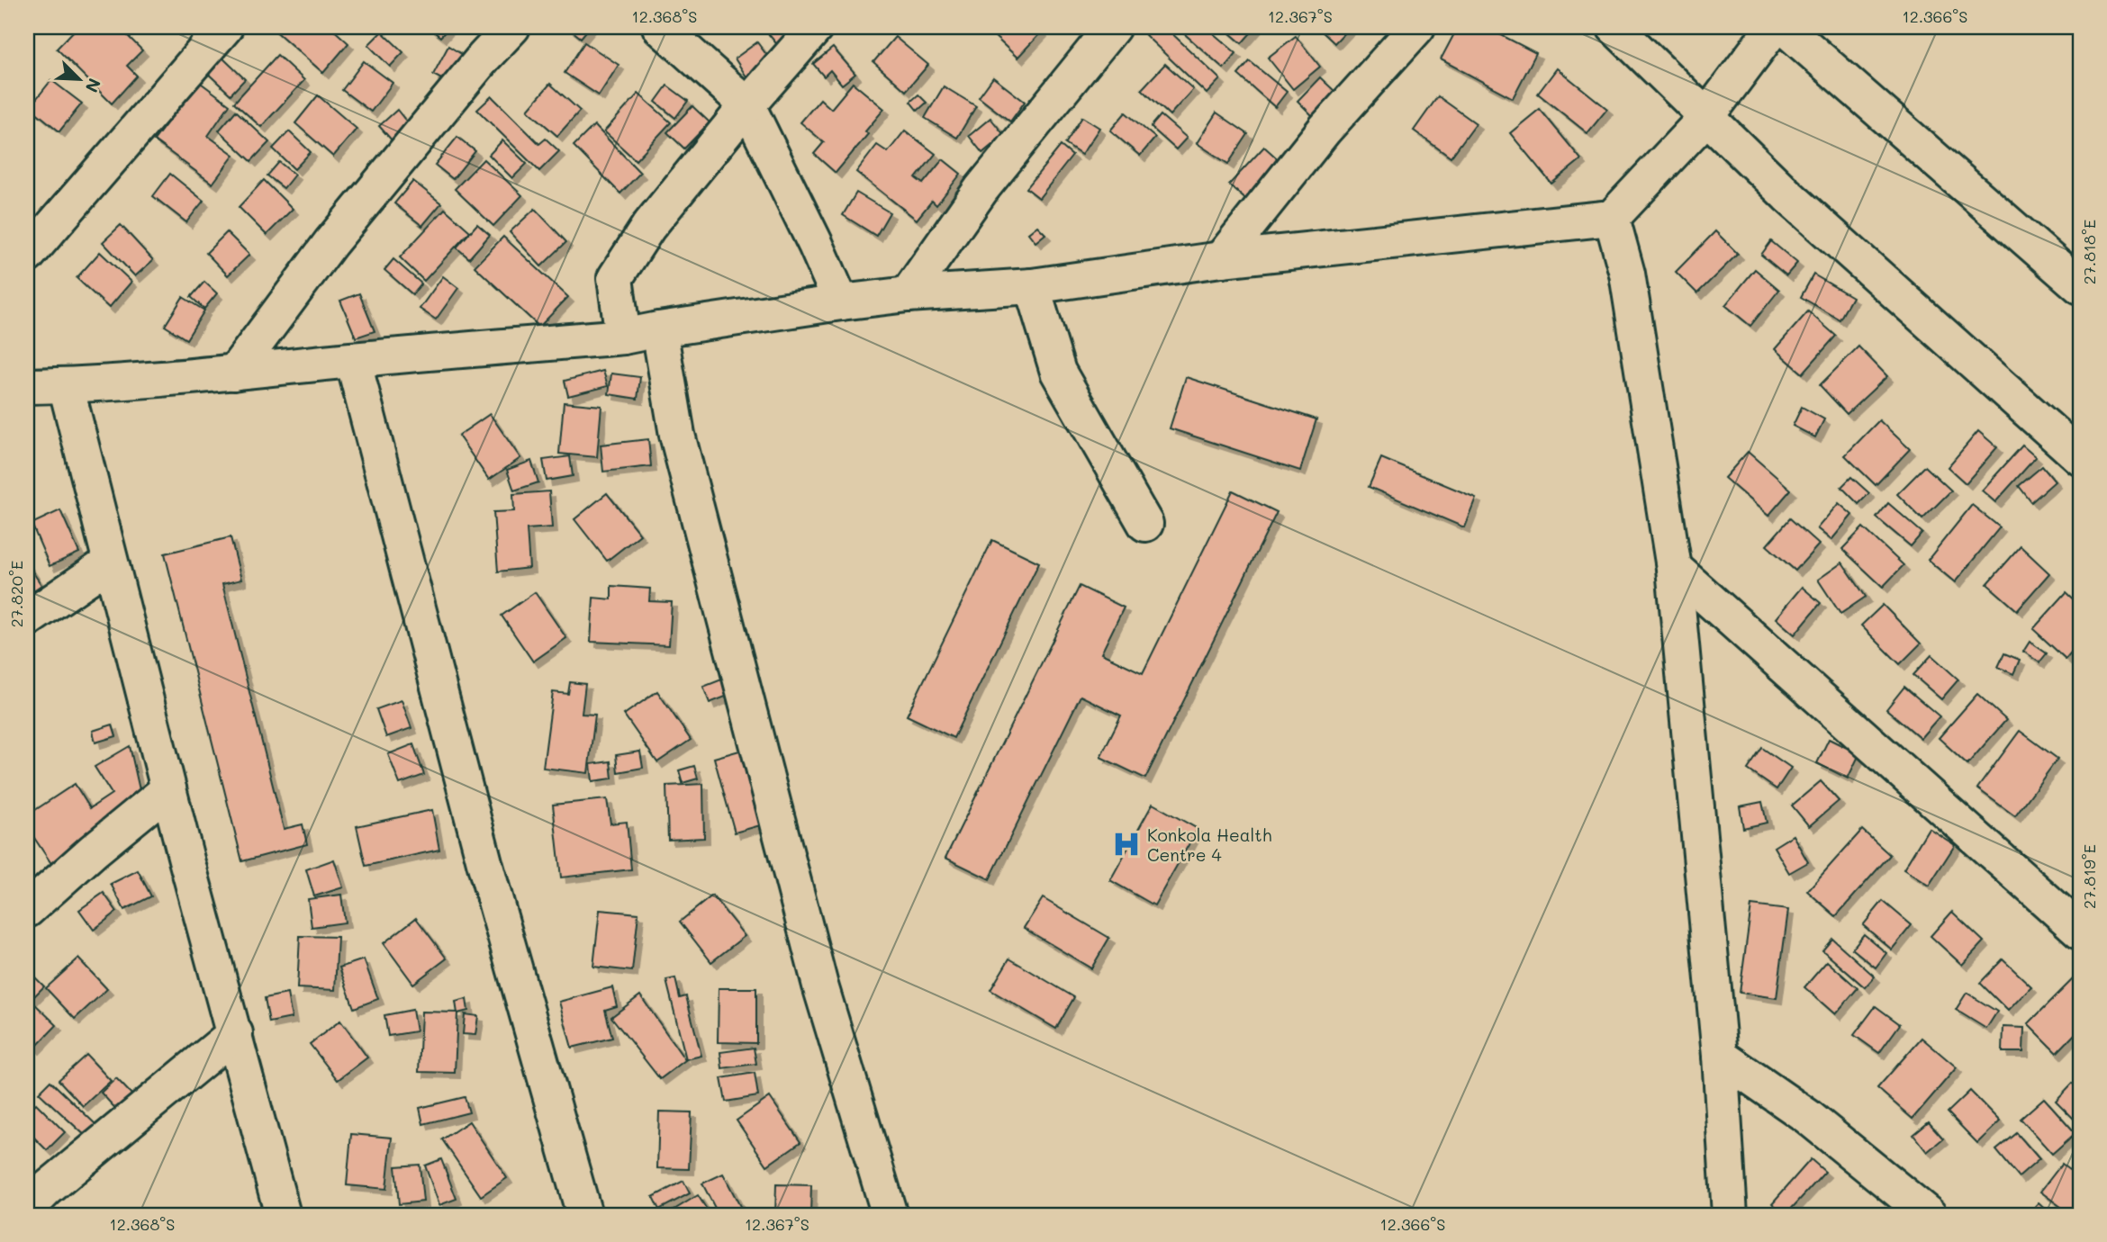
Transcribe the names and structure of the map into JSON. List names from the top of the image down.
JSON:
{
  "places": {
    "hospital": ["Konkola Health Centre 4"]
  },
  "north": "bottom right",
  "coordinates": [
    "12.368°S",
    "12.367°S",
    "12.366°S",
    "27.818°E",
    "27.820°E",
    "27.819°E"
  ]
}
